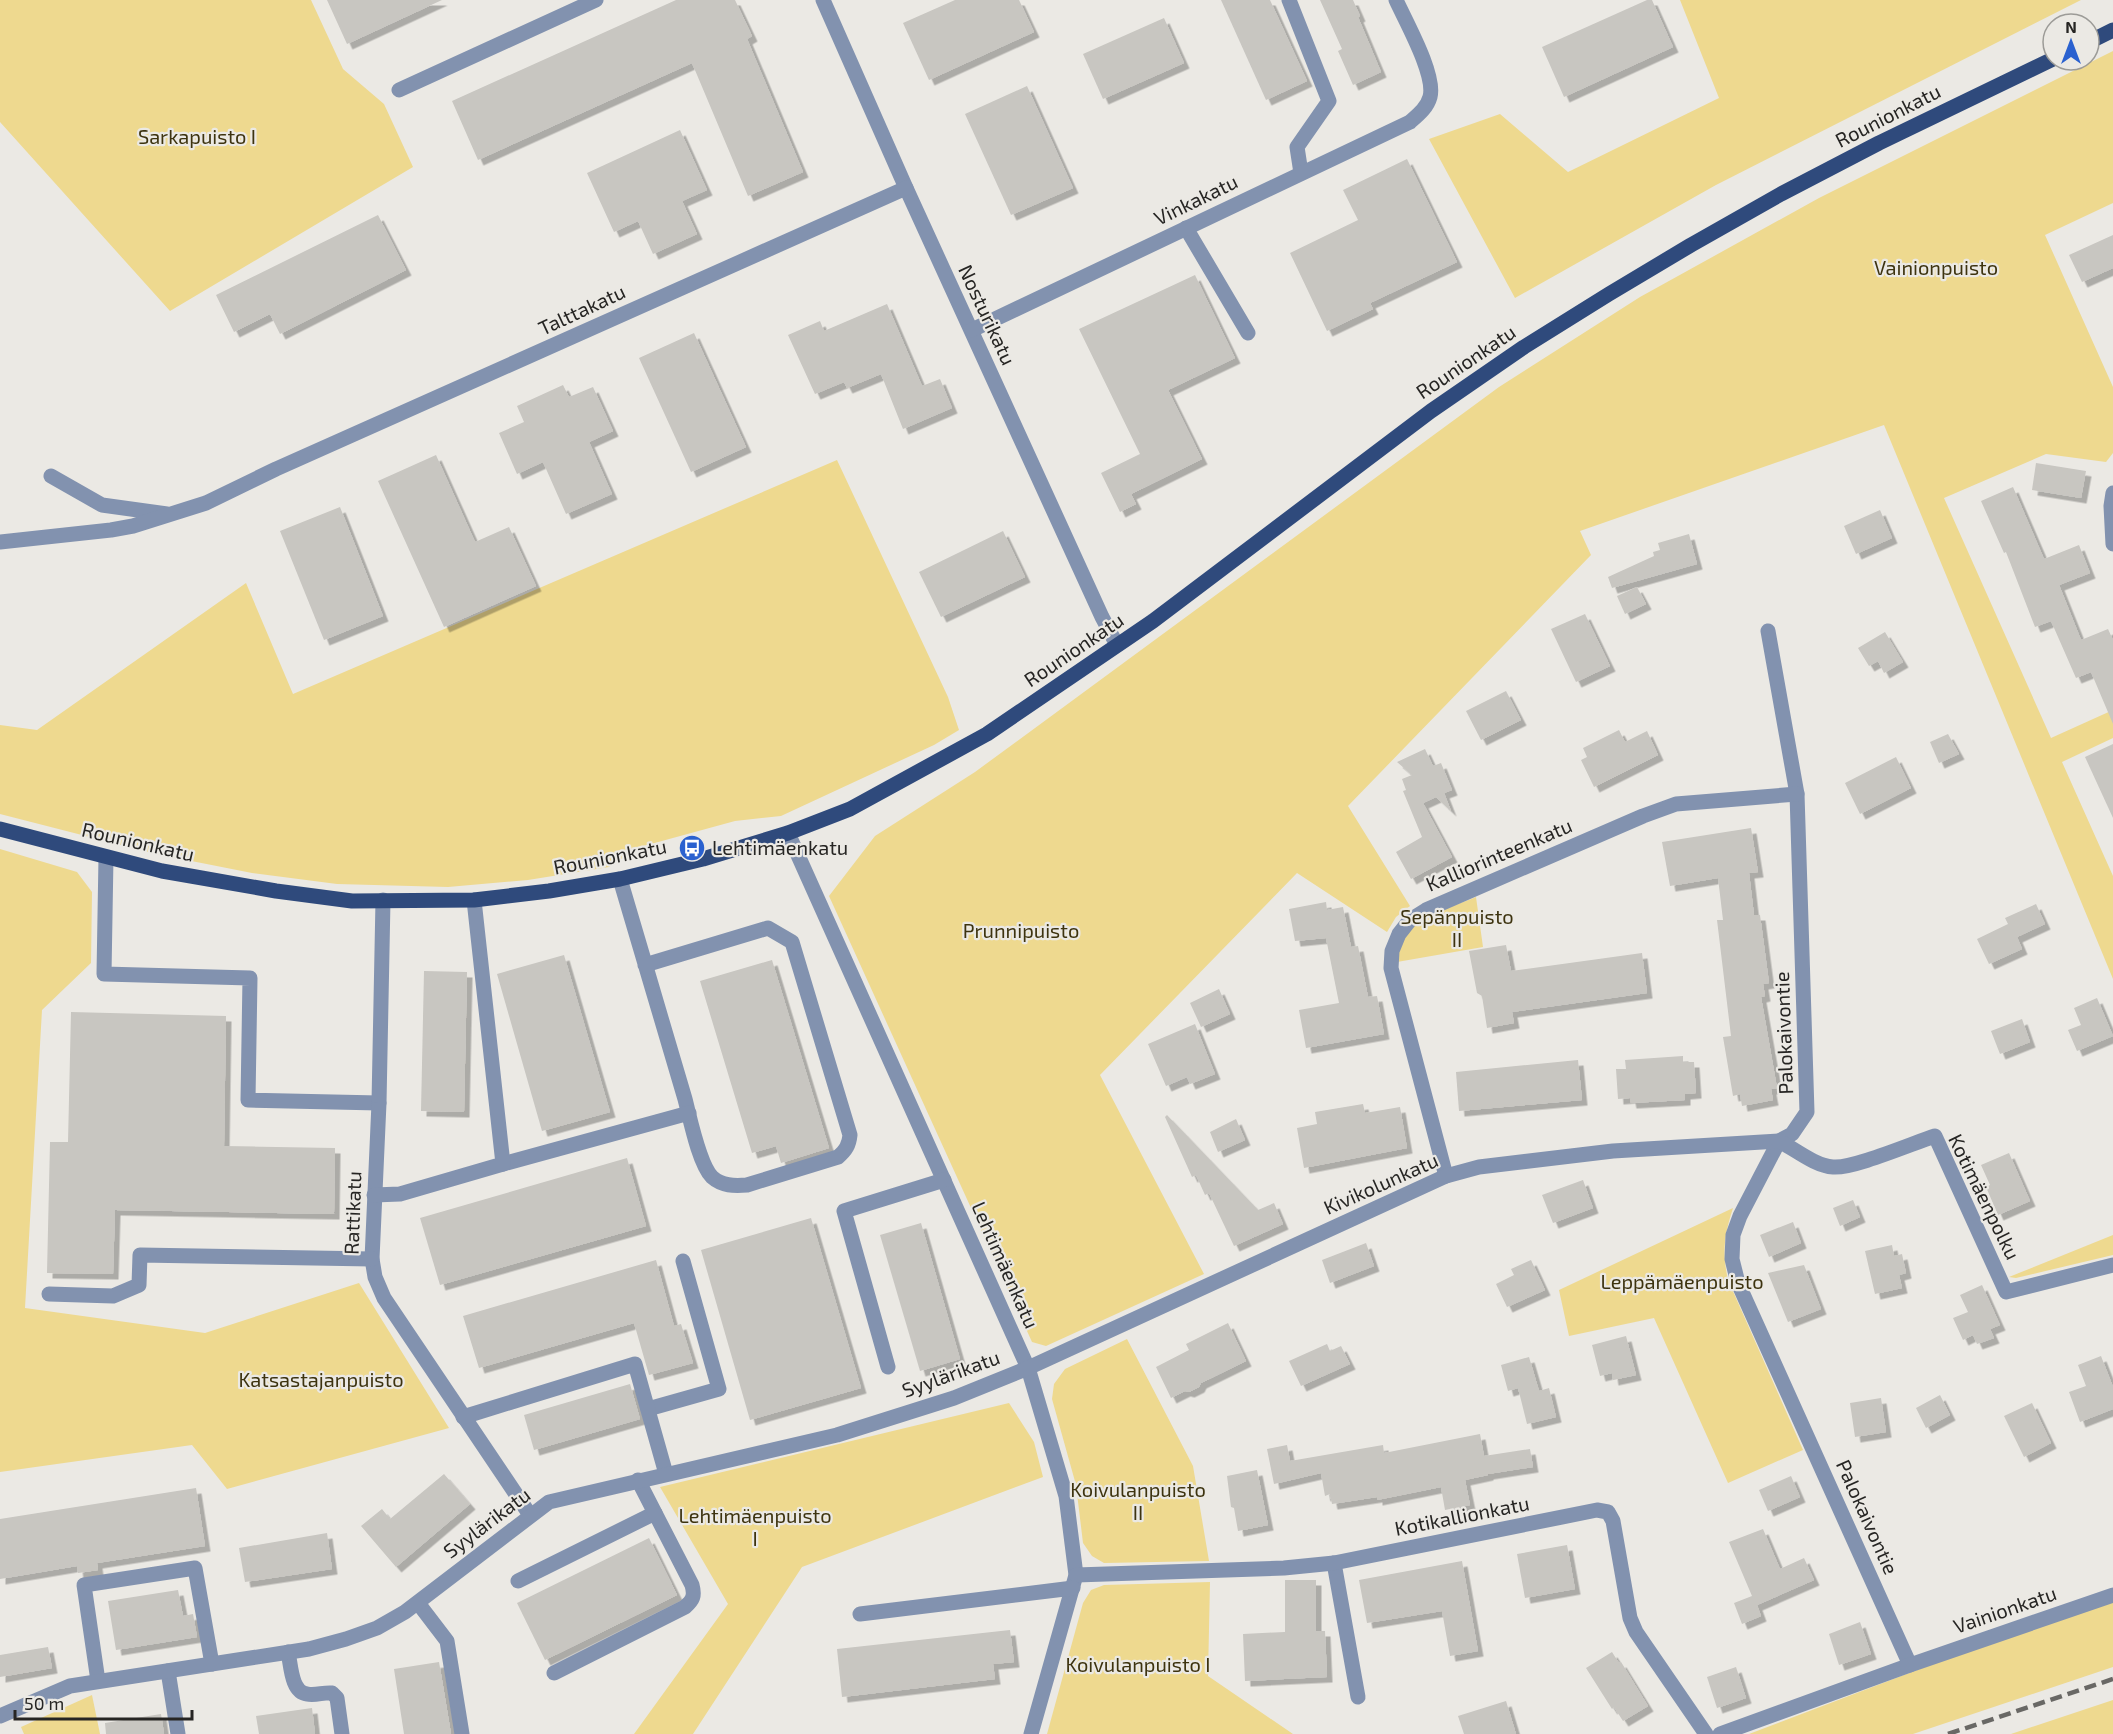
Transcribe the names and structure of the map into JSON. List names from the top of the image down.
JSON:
{
  "streets": {
    "main road": ["Rounionkatu"],
    "street": [
      "Vinkakatu",
      "Talttakatu",
      "Nosturikatu",
      "Kalliorinteenkatu",
      "Palokaivontie",
      "Kivikolunkatu",
      "Kotimäenpolku",
      "Rattikatu",
      "Lehtimäenkatu",
      "Syylärikatu",
      "Kotikallionkatu",
      "Vainionkatu"
    ]
  },
  "crossings": [
    ["Rounionkatu", "Nosturikatu"],
    ["Rounionkatu", "Rattikatu"],
    ["Rounionkatu", "Lehtimäenkatu"],
    ["Vinkakatu", "Nosturikatu"],
    ["Talttakatu", "Nosturikatu"],
    ["Kalliorinteenkatu", "Palokaivontie"],
    ["Kalliorinteenkatu", "Kivikolunkatu"],
    ["Palokaivontie", "Kivikolunkatu"],
    ["Palokaivontie", "Kotimäenpolku"],
    ["Palokaivontie", "Vainionkatu"],
    ["Kivikolunkatu", "Kotimäenpolku"],
    ["Kivikolunkatu", "Lehtimäenkatu"],
    ["Kivikolunkatu", "Syylärikatu"],
    ["Rattikatu", "Syylärikatu"],
    ["Lehtimäenkatu", "Syylärikatu"],
    ["Lehtimäenkatu", "Kotikallionkatu"]
  ],
  "parks": [
    "Sarkapuisto I",
    "Vainionpuisto",
    "Sepänpuisto II",
    "Prunnipuisto",
    "Leppämäenpuisto",
    "Katsastajanpuisto",
    "Koivulanpuisto II",
    "Lehtimäenpuisto I",
    "Koivulanpuisto I"
  ],
  "places": {
    "bus stop": ["Lehtimäenkatu"]
  },
  "scale_bar": "50 m",
  "north": "top"
}
